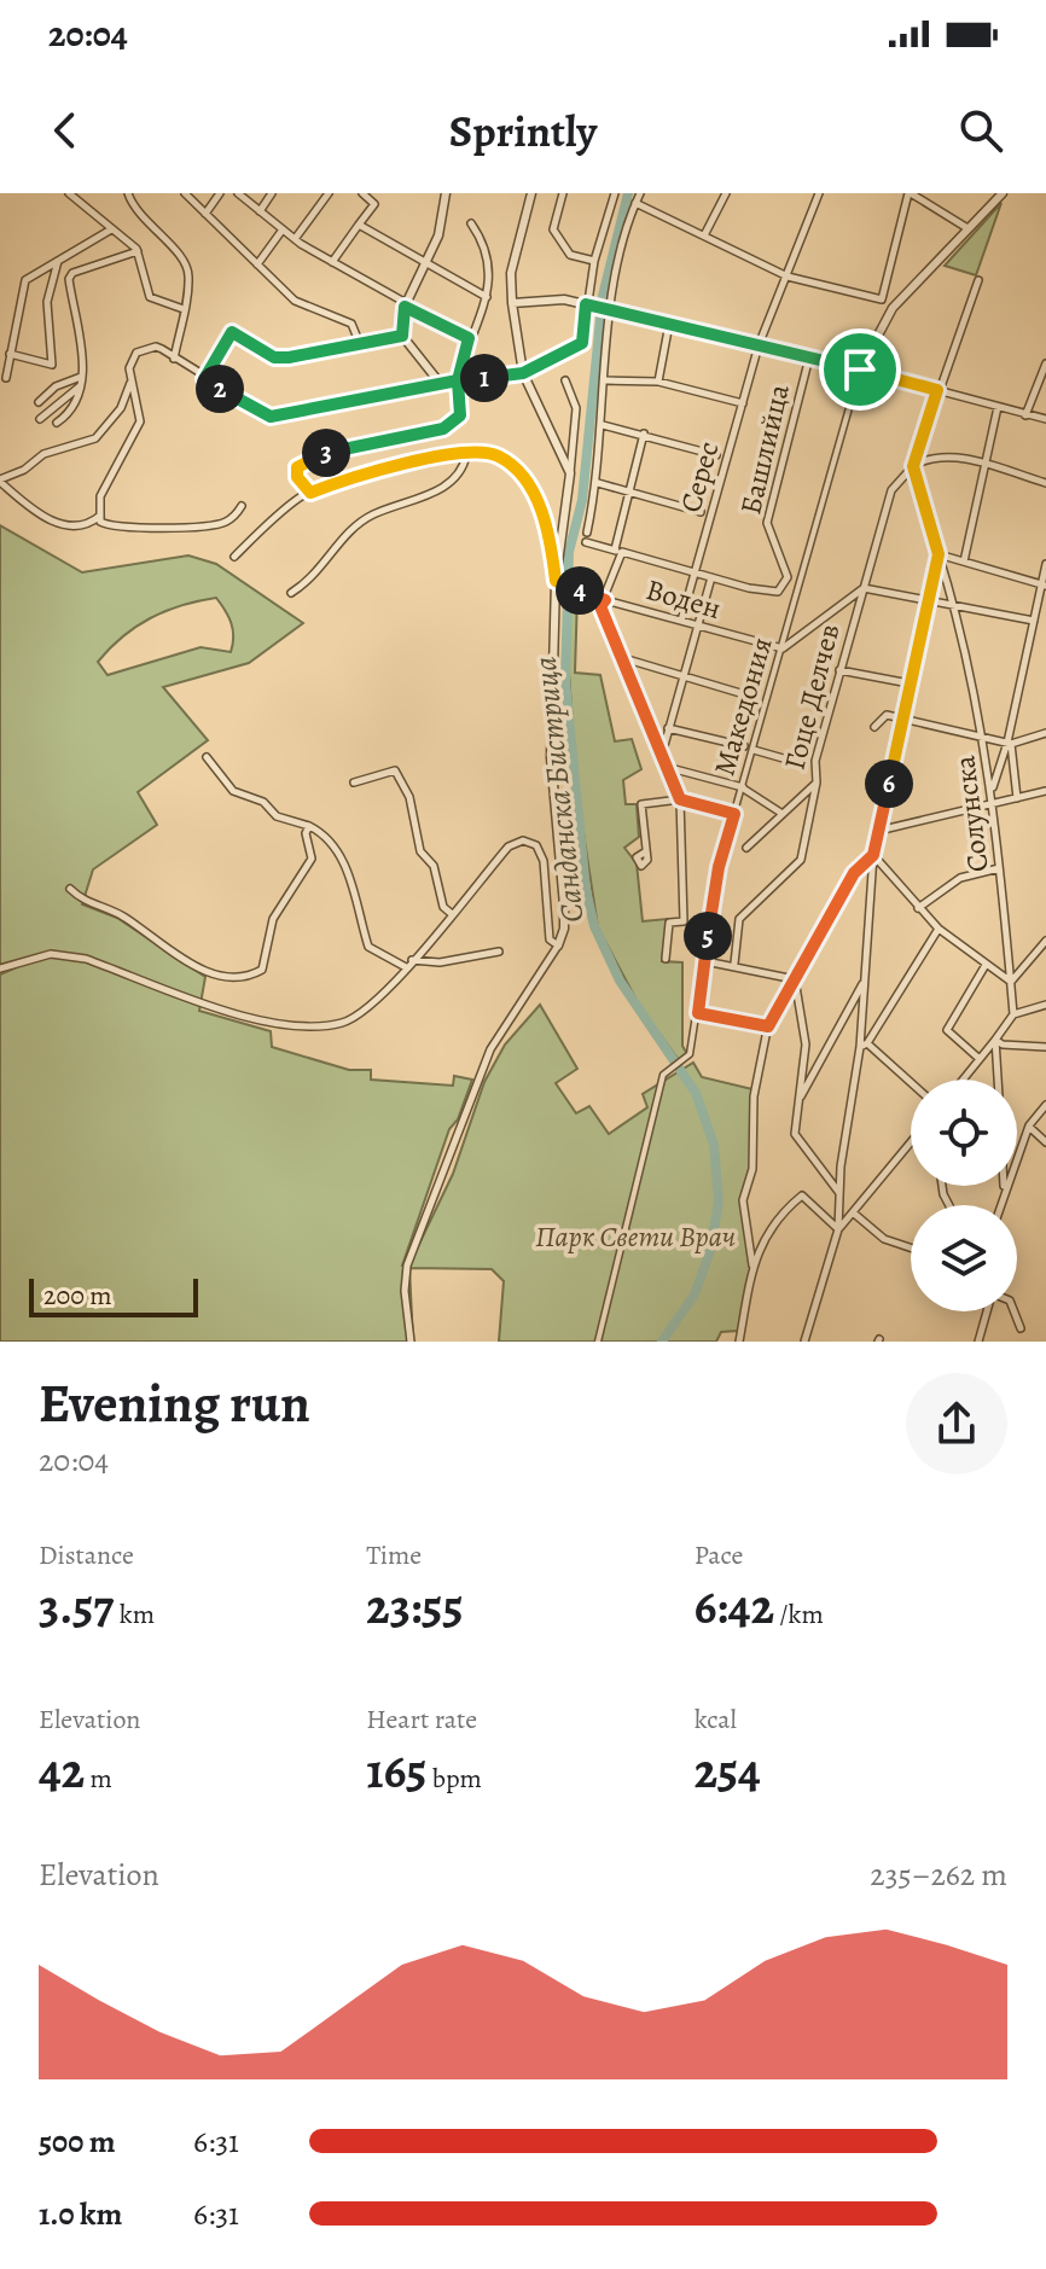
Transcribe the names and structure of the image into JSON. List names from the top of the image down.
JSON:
{
  "streets": {
    "street": [
      "Башлийца",
      "Серес",
      "Воден",
      "Гоце Делчев",
      "Македония",
      "Солунска"
    ]
  },
  "crossings": [
    ["Серес", "Воден"],
    ["Воден", "Македония"],
    ["Гоце Делчев", "Солунска"]
  ],
  "water": ["Санданска Бистрица"],
  "parks": ["Парк Свети Врач"],
  "scale_bar": "200 m",
  "page": {
    "status": "20:04",
    "header": "Sprintly",
    "pins": [
      "1",
      "2",
      "3",
      "4",
      "6",
      "5"
    ],
    "scale": "200 m",
    "heading": ["Evening run", "20:04"],
    "stats": [
      ["Distance", "3.57 km"],
      ["Time", "23:55"],
      ["Pace", "6:42 /km"],
      ["Elevation", "42 m"],
      ["Heart rate", "165 bpm"],
      ["kcal", "254"]
    ],
    "chart": ["Elevation", "235–262 m"],
    "list": [
      {
        "name": "500 m",
        "note": "6:31"
      },
      {
        "name": "1.0 km",
        "note": "6:31"
      }
    ]
  }
}
